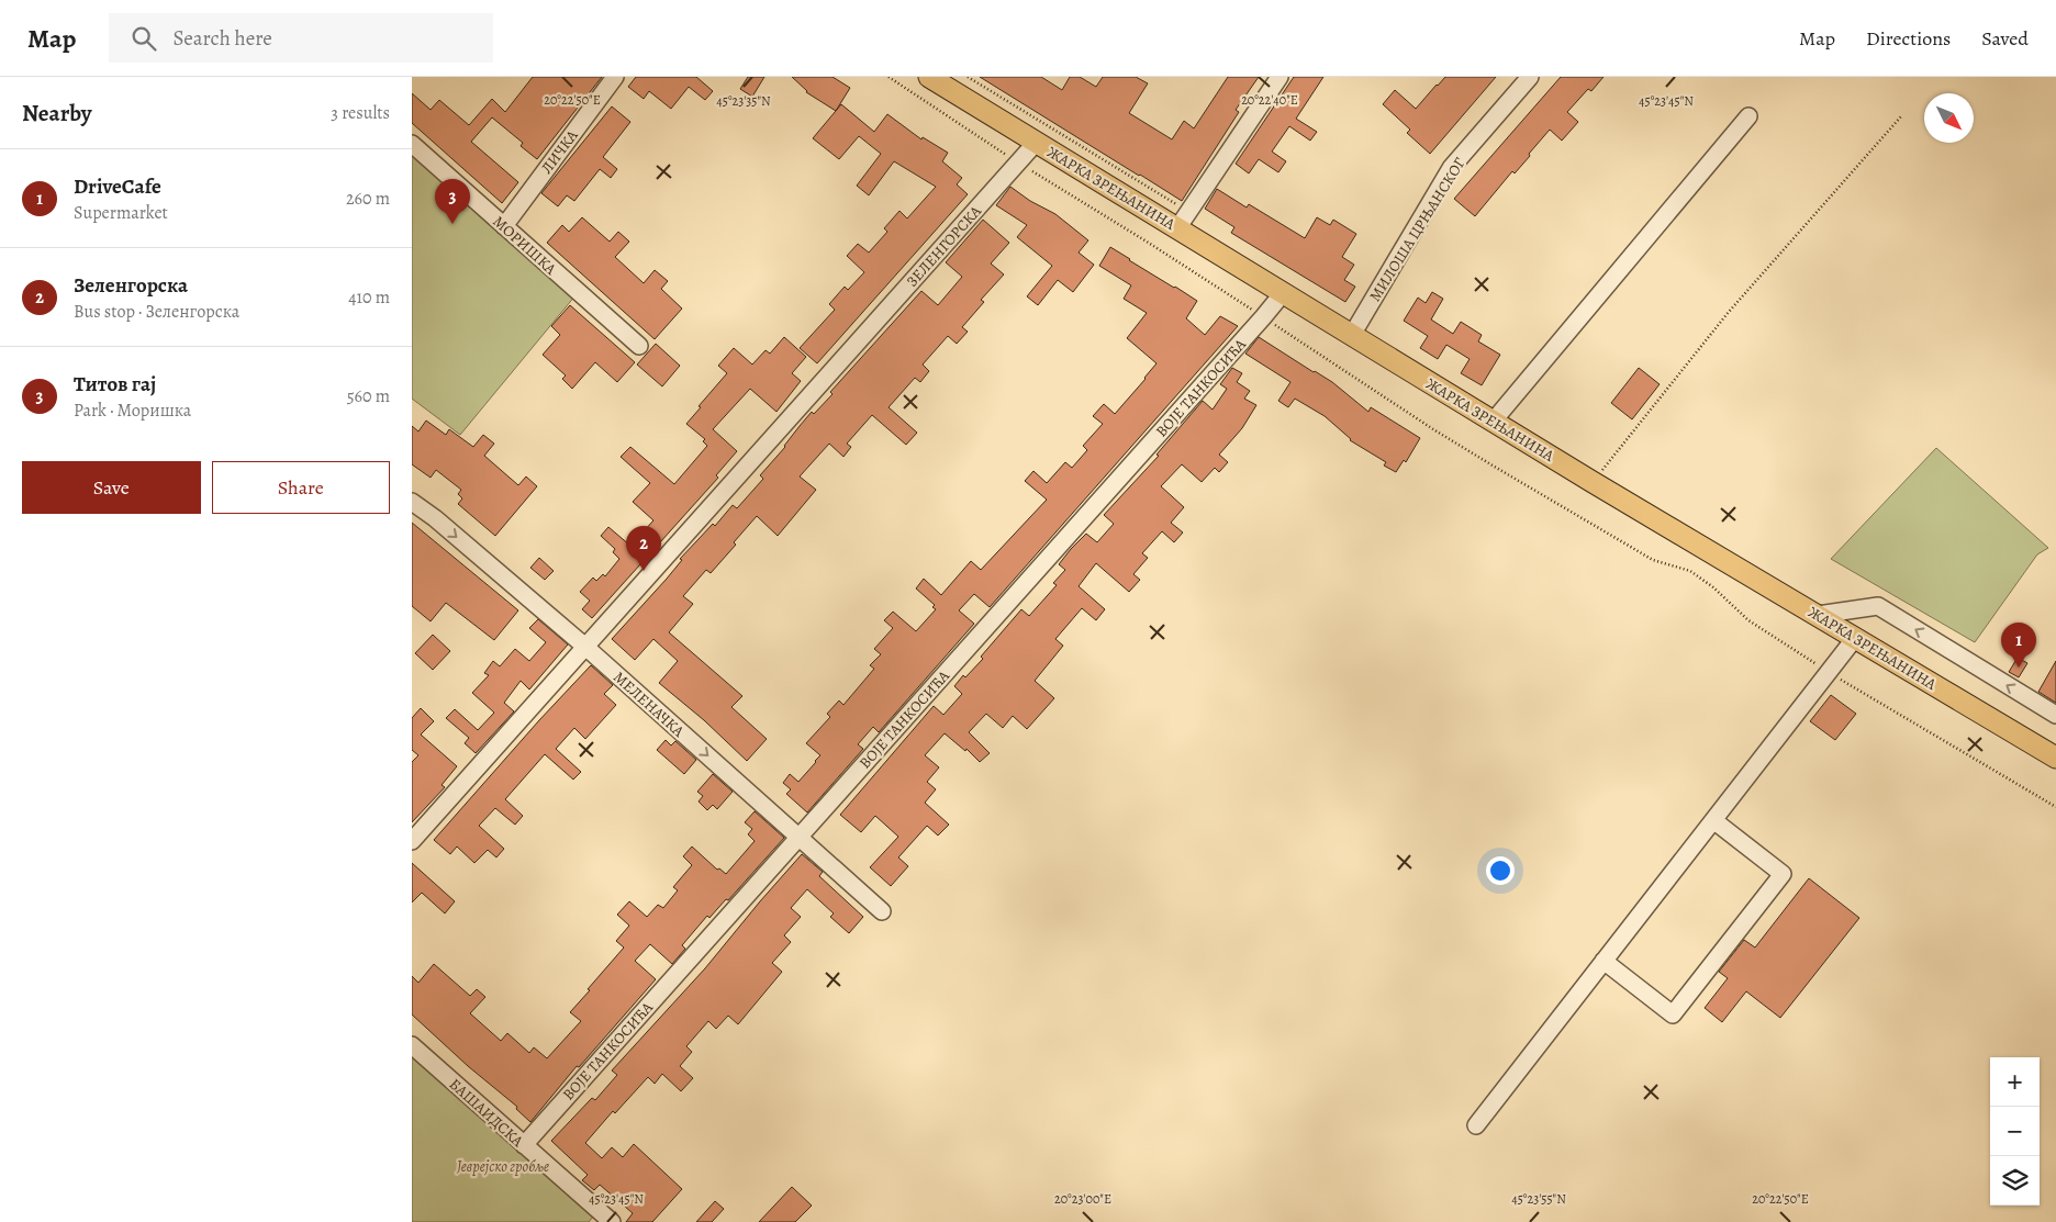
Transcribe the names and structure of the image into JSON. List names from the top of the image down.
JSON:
{
  "streets": {
    "main road": ["ЖАРКА ЗРЕЊАНИНА"],
    "street": [
      "ЛИЧКА",
      "МИЛОША ЦРЊАНСКОГ",
      "МОРИШКА",
      "ЗЕЛЕНГОРСКА",
      "ВОЈЕ ТАНКОСИЋА",
      "МЕЛЕНАЧКА",
      "БАШАИДСКА"
    ]
  },
  "crossings": [
    ["ЛИЧКА", "МОРИШКА"],
    ["ЖАРКА ЗРЕЊАНИНА", "МИЛОША ЦРЊАНСКОГ"],
    ["ЖАРКА ЗРЕЊАНИНА", "ЗЕЛЕНГОРСКА"],
    ["ЖАРКА ЗРЕЊАНИНА", "ВОЈЕ ТАНКОСИЋА"],
    ["ЗЕЛЕНГОРСКА", "МЕЛЕНАЧКА"],
    ["ВОЈЕ ТАНКОСИЋА", "МЕЛЕНАЧКА"],
    ["ВОЈЕ ТАНКОСИЋА", "БАШАИДСКА"]
  ],
  "one_way": ["МЕЛЕНАЧКА"],
  "parks": ["Јеврејско гробље"],
  "north": "bottom right",
  "page": {
    "header": "Map",
    "search": "Search here",
    "nav": ["Map", "Directions", "Saved"],
    "heading": ["Nearby", "3 results"],
    "list": [
      {
        "mark": "1",
        "name": "DriveCafe",
        "note": "Supermarket",
        "value": "260 m"
      },
      {
        "mark": "2",
        "name": "Зеленгорска",
        "note": "Bus stop · Зеленгорска",
        "value": "410 m"
      },
      {
        "mark": "3",
        "name": "Титов гај",
        "note": "Park · Моришка",
        "value": "560 m"
      }
    ],
    "pins": ["3", "2", "1"],
    "buttons": ["Save", "Share"],
    "map_buttons": ["+", "−"]
  },
  "coordinates": [
    "20°22'50\"E",
    "20°22'40\"E",
    "45°23'45\"N",
    "45°23'35\"N",
    "45°23'55\"N",
    "20°23'00\"E"
  ]
}
